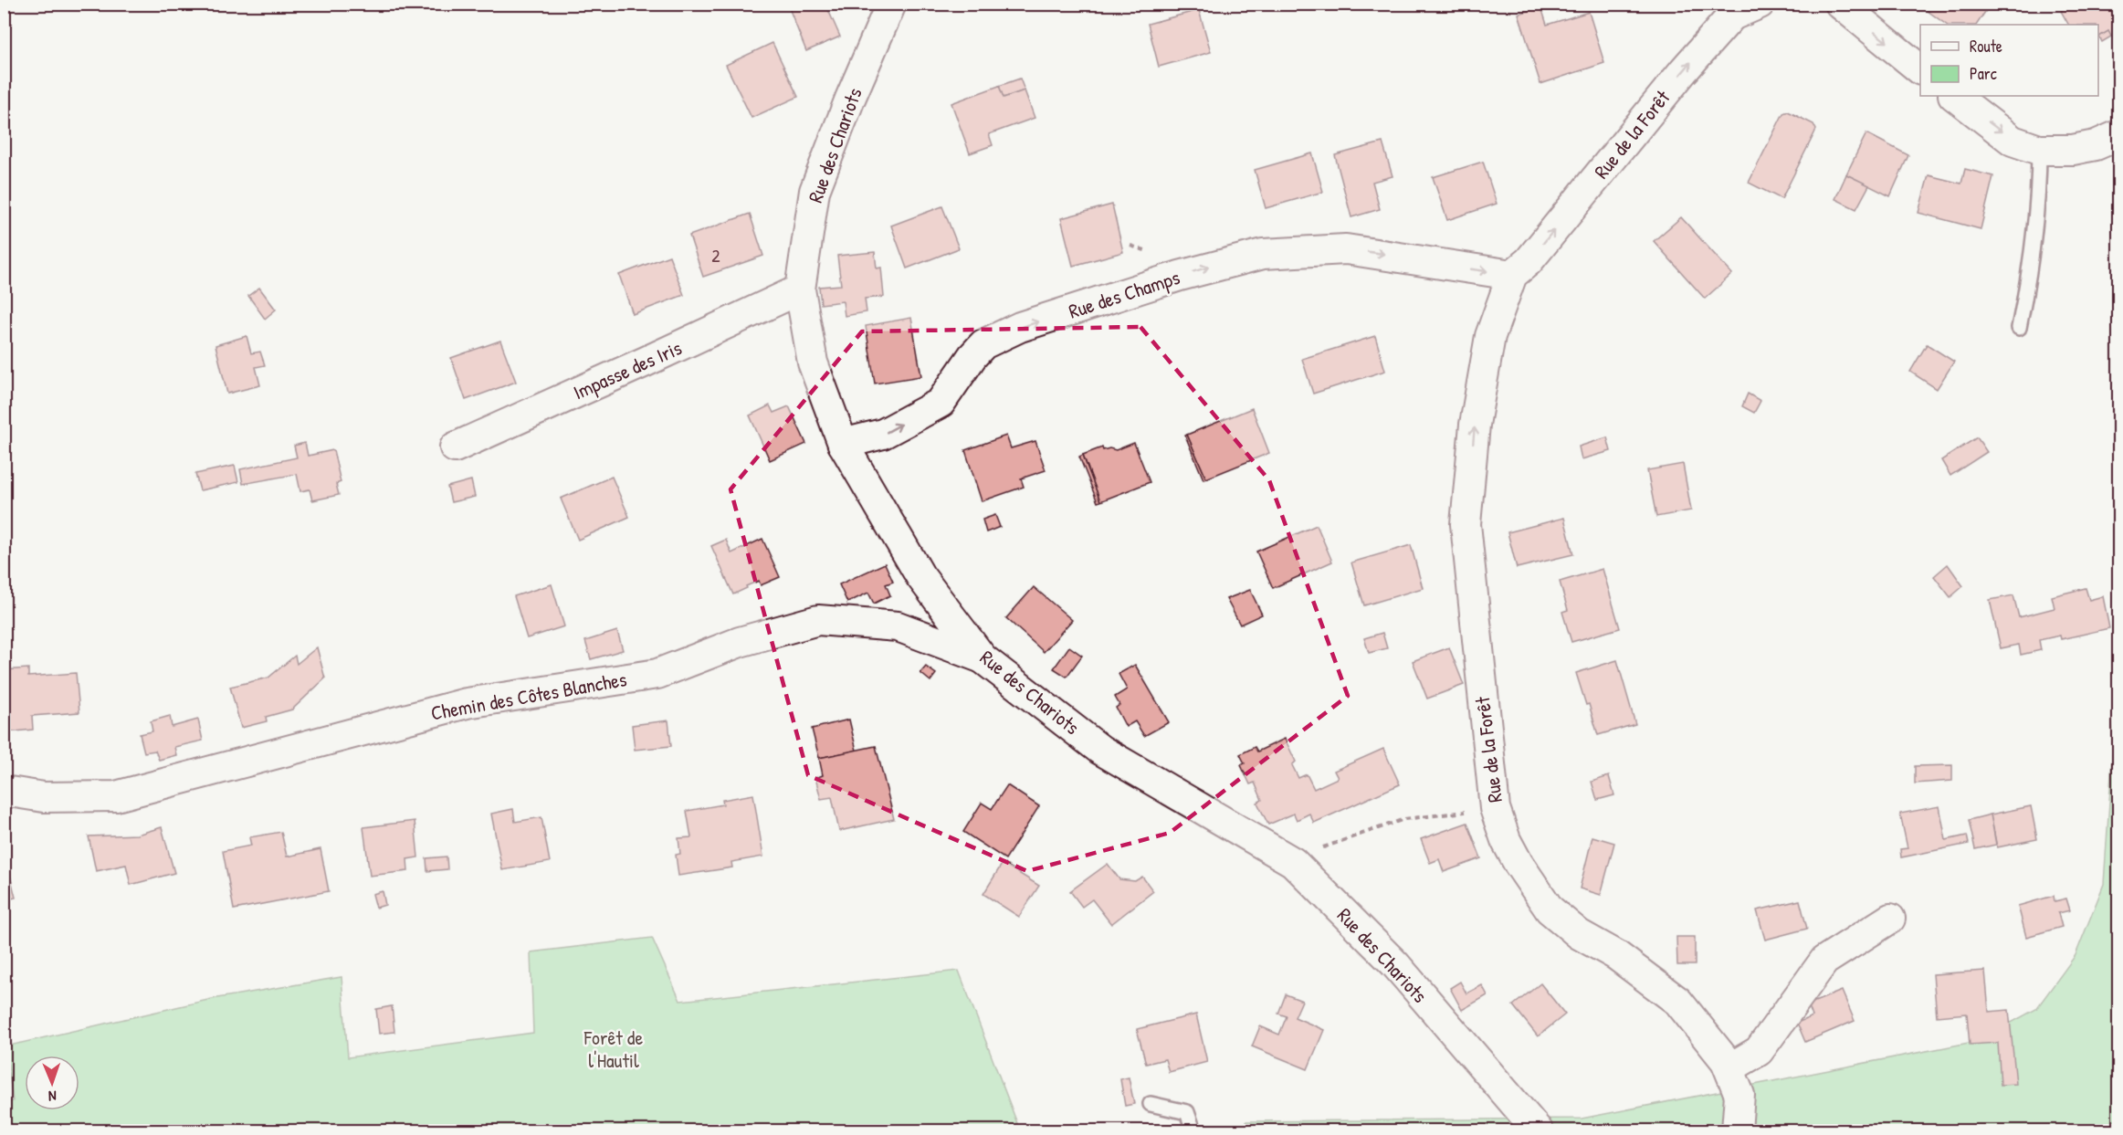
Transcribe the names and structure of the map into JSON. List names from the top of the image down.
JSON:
{
  "streets": {
    "street": [
      "Rue de la Forêt",
      "Rue des Chariots",
      "Rue des Champs",
      "Impasse des Iris",
      "Chemin des Côtes Blanches"
    ]
  },
  "crossings": [
    ["Rue de la Forêt", "Rue des Champs"],
    ["Rue des Chariots", "Rue des Champs"],
    ["Rue des Chariots", "Impasse des Iris"],
    ["Rue des Chariots", "Chemin des Côtes Blanches"]
  ],
  "one_way": ["Rue de la Forêt", "Rue des Champs"],
  "parks": ["Forêt de l'Hautil"],
  "house_numbers": ["2"],
  "legend": ["Route", "Parc"],
  "north": "bottom"
}
